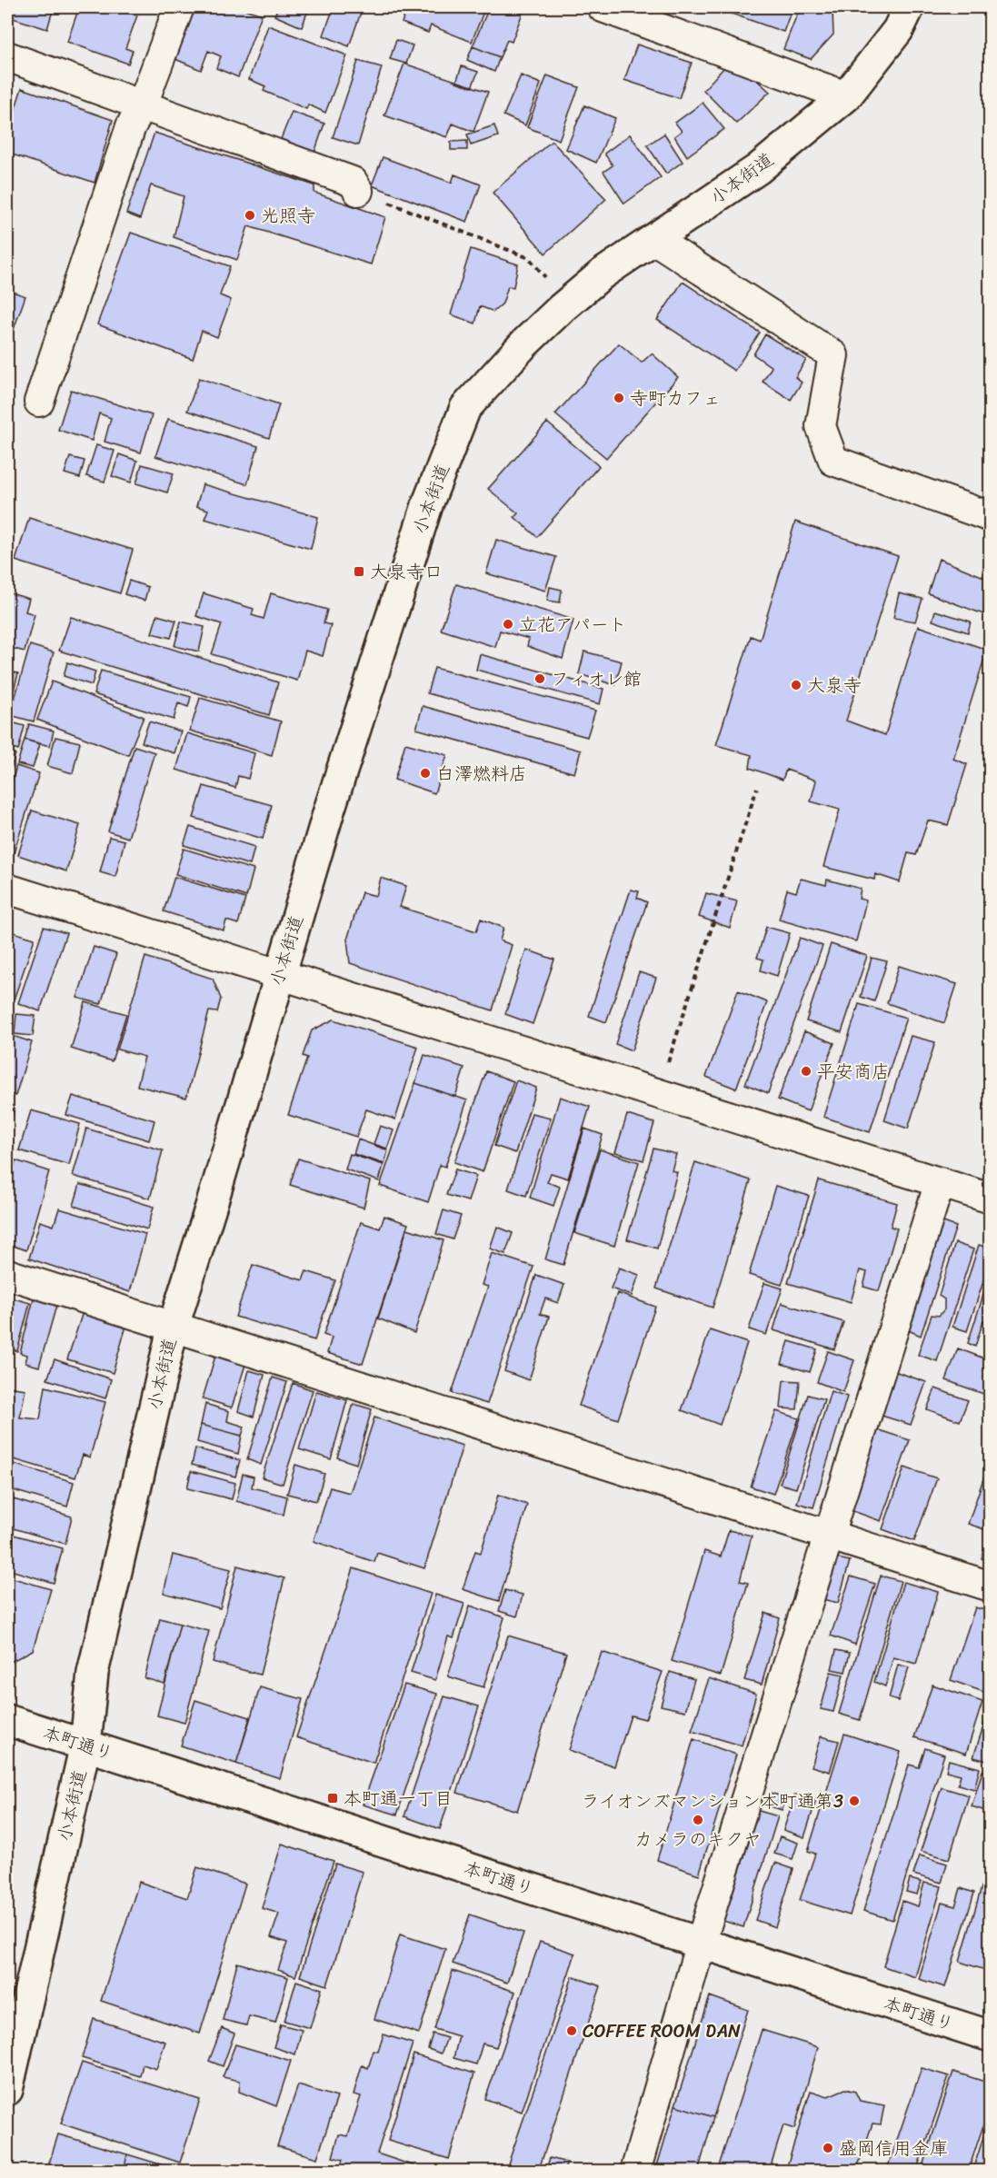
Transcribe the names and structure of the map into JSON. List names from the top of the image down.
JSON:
{
  "streets": {
    "street": ["小本街道", "本町通り"]
  },
  "crossings": [
    ["小本街道", "本町通り"]
  ],
  "places": {
    "other": [
      "光照寺",
      "寺町カフェ",
      "立花アパート",
      "フィオレ館",
      "大泉寺",
      "白澤燃料店",
      "平安商店",
      "ライオンズマンション本町通第3",
      "カメラのキクヤ",
      "COFFEE ROOM DAN",
      "盛岡信用金庫"
    ],
    "transit": ["大泉寺口", "本町通一丁目"]
  }
}
